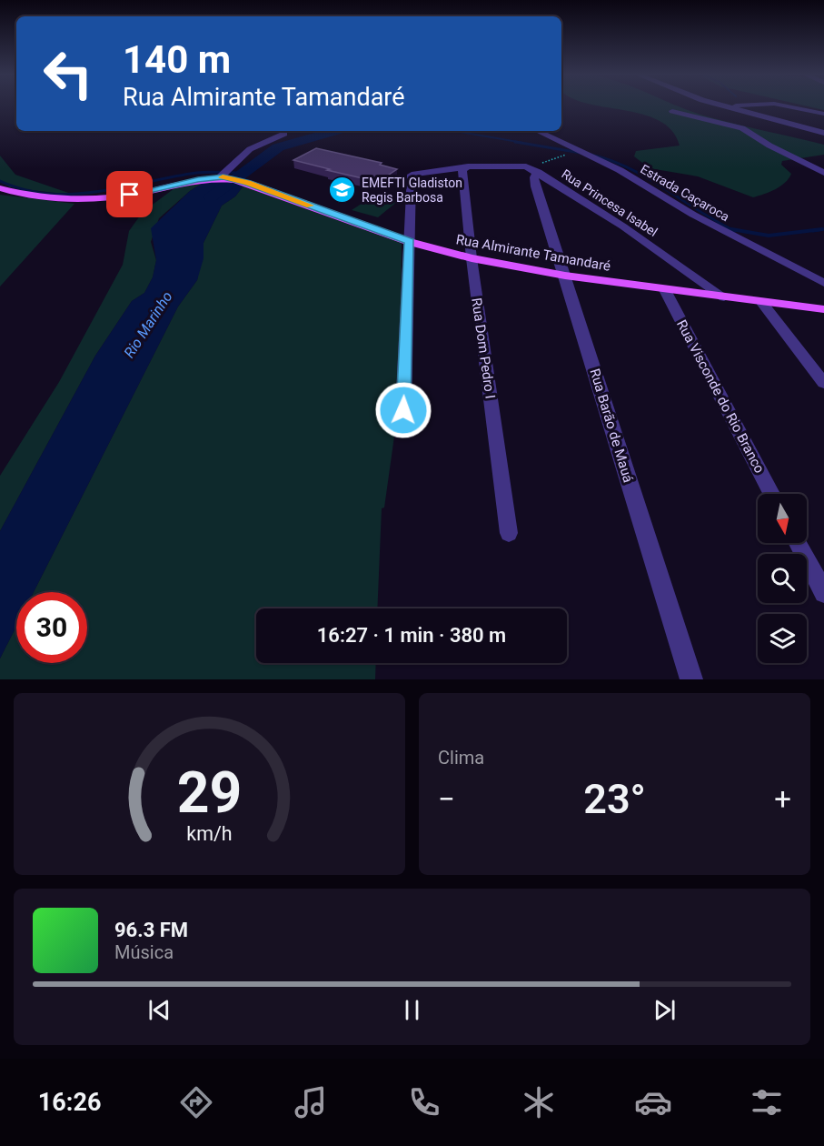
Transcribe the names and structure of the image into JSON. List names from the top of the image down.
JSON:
{
  "streets": {
    "main road": ["Rua Almirante Tamandaré"],
    "street": [
      "Estrada Caçaroca",
      "Rua Princesa Isabel",
      "Rua Dom Pedro I",
      "Rua Visconde do Rio Branco",
      "Rua Barão de Mauá"
    ]
  },
  "crossings": [
    ["Rua Princesa Isabel", "Rua Almirante Tamandaré"],
    ["Rua Princesa Isabel", "Rua Dom Pedro I"],
    ["Rua Princesa Isabel", "Rua Barão de Mauá"],
    ["Rua Almirante Tamandaré", "Rua Dom Pedro I"],
    ["Rua Almirante Tamandaré", "Rua Visconde do Rio Branco"],
    ["Rua Almirante Tamandaré", "Rua Barão de Mauá"]
  ],
  "water": ["Rio Marinho"],
  "places": {
    "school or university": ["EMEFTI Gladiston Regis Barbosa"]
  },
  "north": "bottom",
  "page": {
    "turn": ["140 m", "Rua Almirante Tamandaré"],
    "limit": "30",
    "trip": "16:27 · 1 min · 380 m",
    "tile": "Clima",
    "heat": ["−", "23°", "+"],
    "song": ["96.3 FM", "Música"],
    "tabs": "16:26",
    "gauge": ["29", "km/h"]
  }
}
